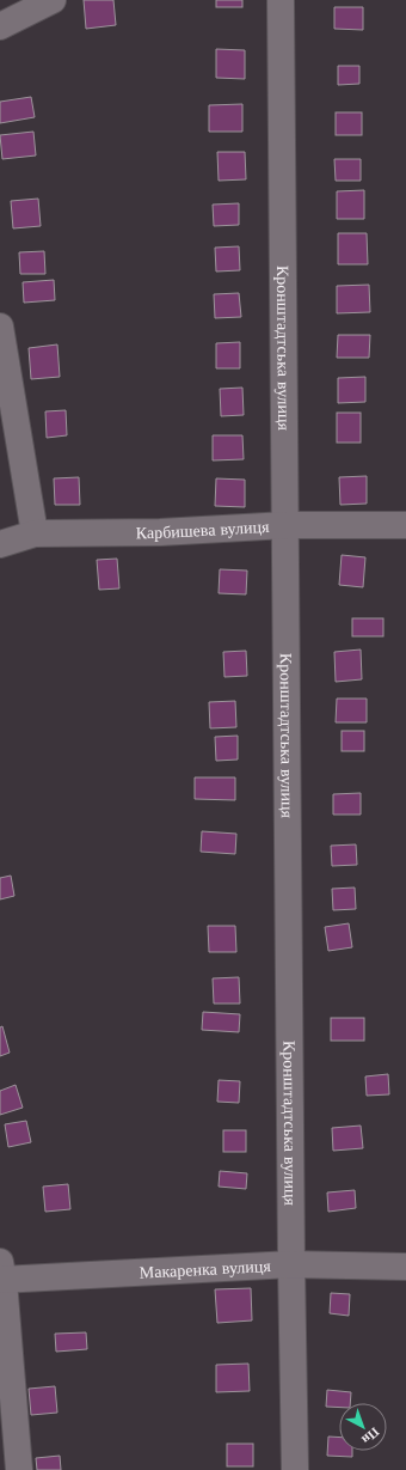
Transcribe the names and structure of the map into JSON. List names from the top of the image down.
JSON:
{
  "streets": {
    "street": ["Кронштадтська вулиця", "Карбишева вулиця", "Макаренка вулиця"]
  },
  "crossings": [
    ["Кронштадтська вулиця", "Карбишева вулиця"],
    ["Кронштадтська вулиця", "Макаренка вулиця"]
  ],
  "north": "bottom right"
}
